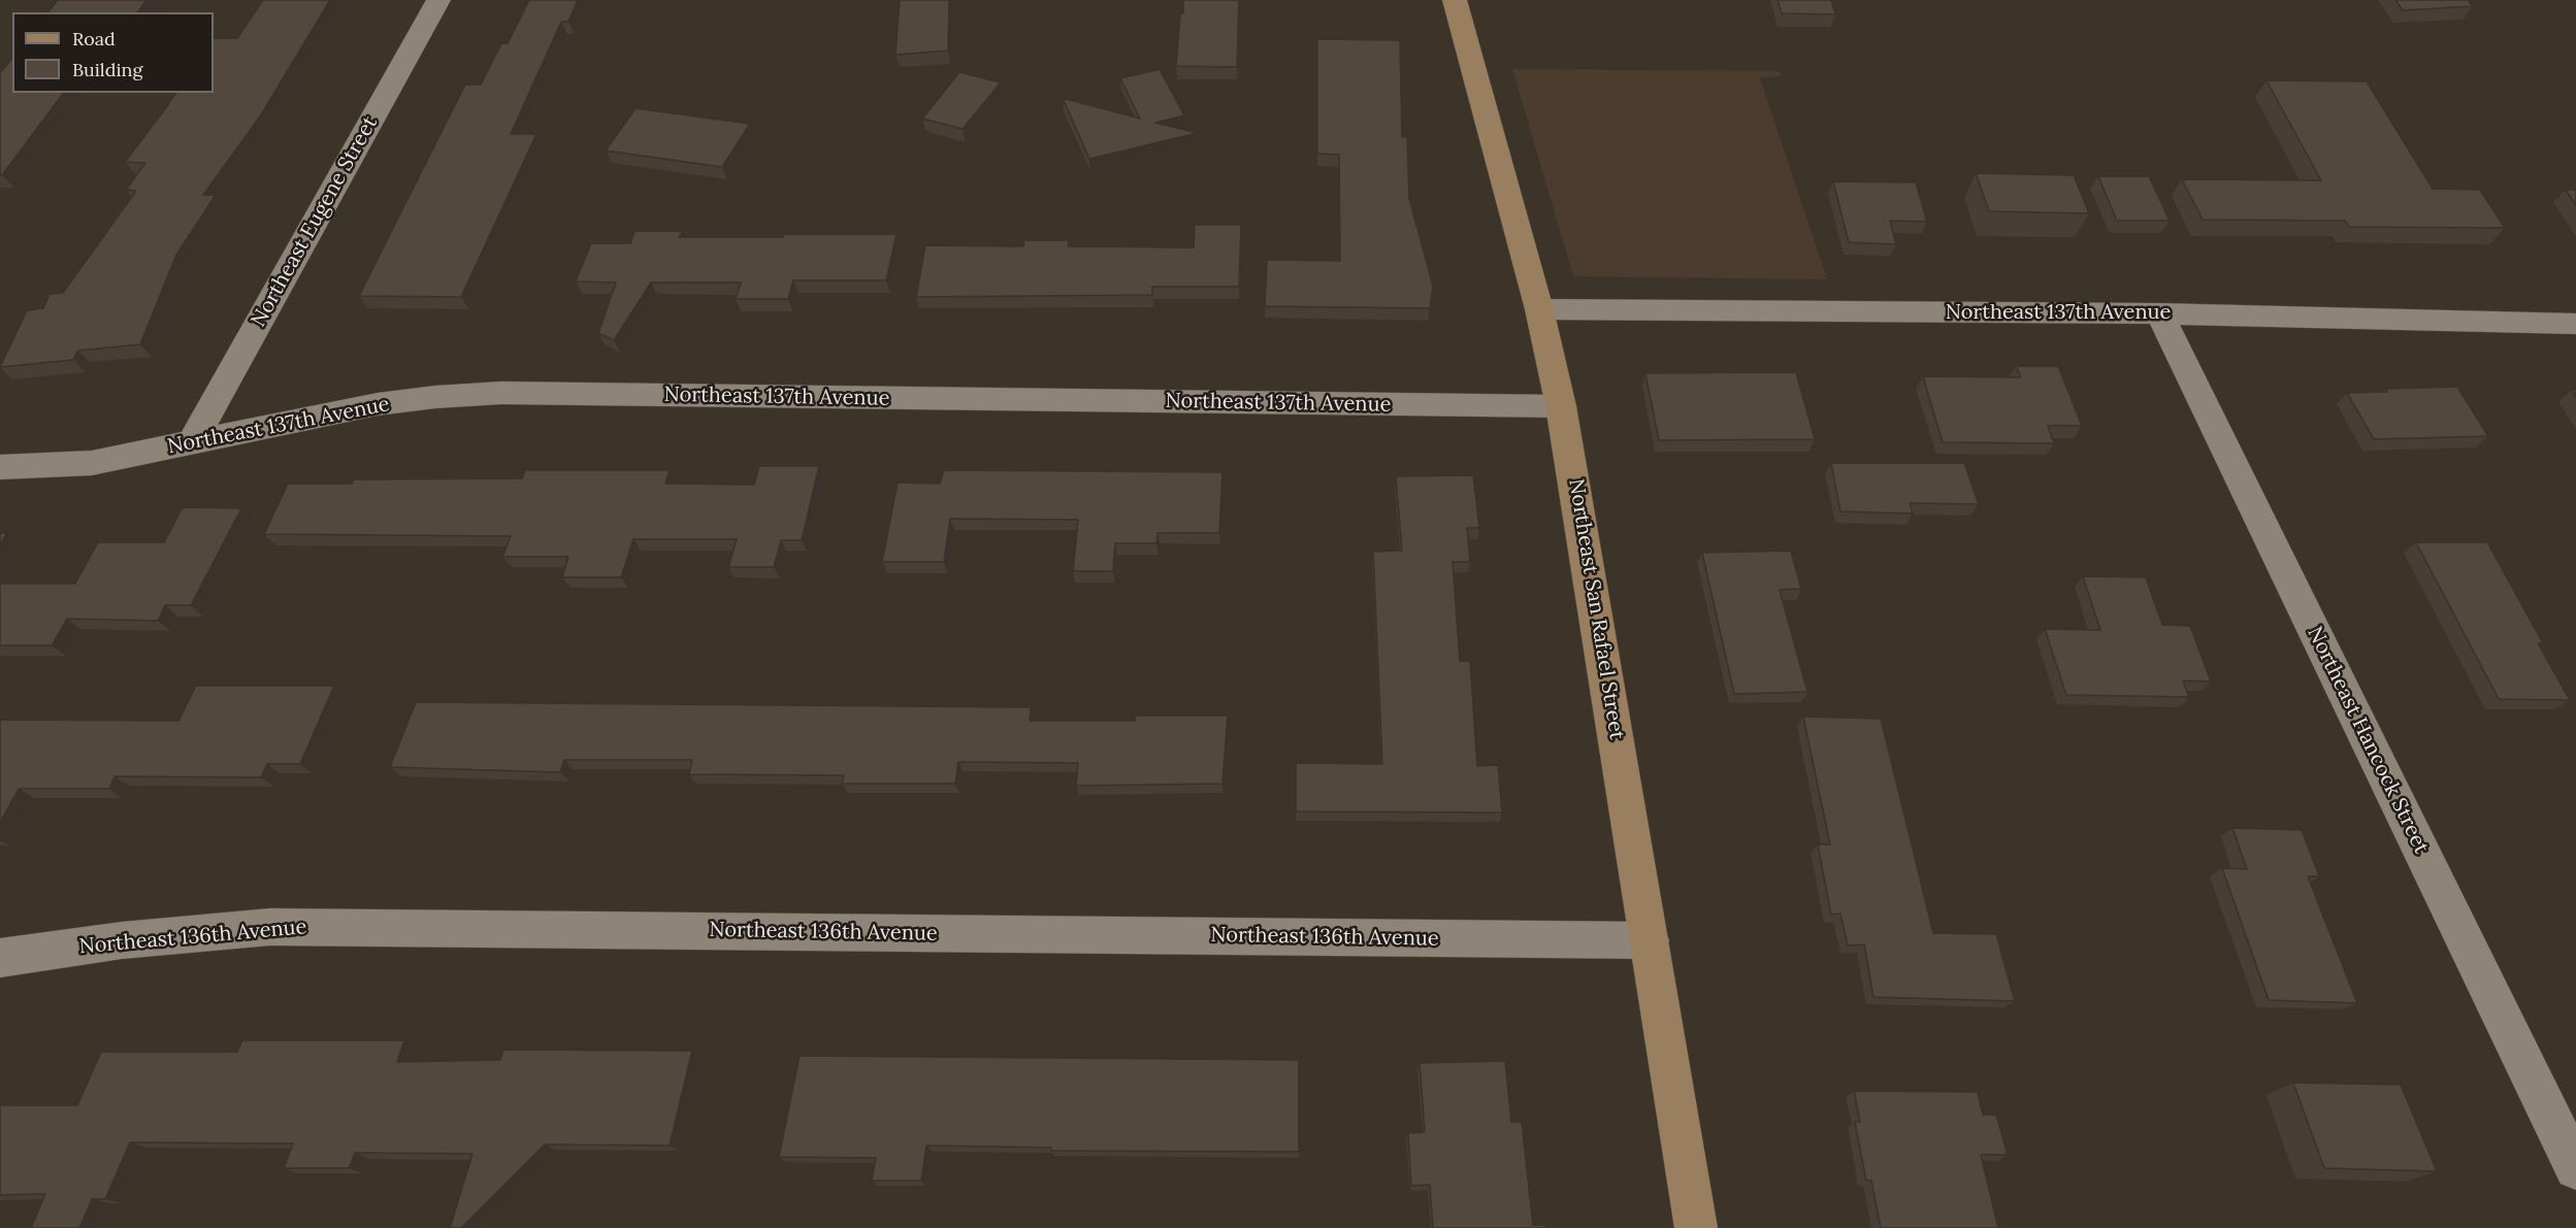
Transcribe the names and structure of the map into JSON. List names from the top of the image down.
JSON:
{
  "streets": {
    "street": [
      "Northeast Eugene Street",
      "Northeast 137th Avenue",
      "Northeast San Rafael Street",
      "Northeast Hancock Street",
      "Northeast 136th Avenue"
    ]
  },
  "crossings": [
    ["Northeast Eugene Street", "Northeast 137th Avenue"],
    ["Northeast 137th Avenue", "Northeast San Rafael Street"],
    ["Northeast 137th Avenue", "Northeast Hancock Street"],
    ["Northeast San Rafael Street", "Northeast 136th Avenue"]
  ],
  "legend": ["Road", "Building"]
}
